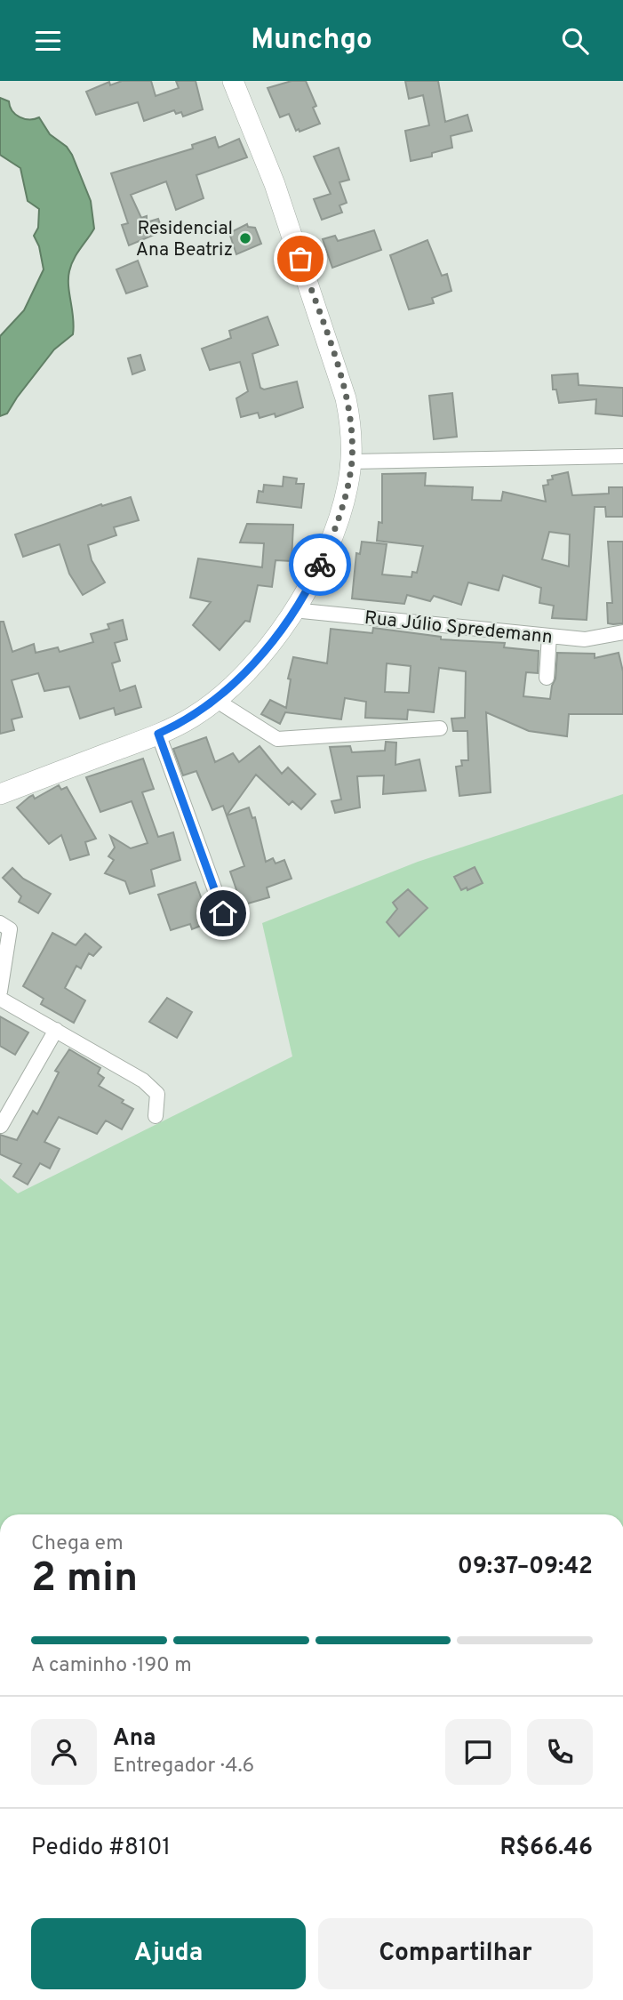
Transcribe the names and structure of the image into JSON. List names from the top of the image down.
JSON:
{
  "streets": {
    "street": ["Rua Júlio Spredemann"]
  },
  "places": ["Residencial Ana Beatriz"],
  "page": {
    "header": "Munchgo",
    "heading": ["2 min", "Chega em", "09:37–09:42"],
    "panel": [
      "Ana",
      "Entregador · 4.6",
      "Pedido #8101",
      "R$66.46"
    ],
    "bar": "A caminho · 190 m",
    "buttons": ["Ajuda", "Compartilhar"]
  }
}
